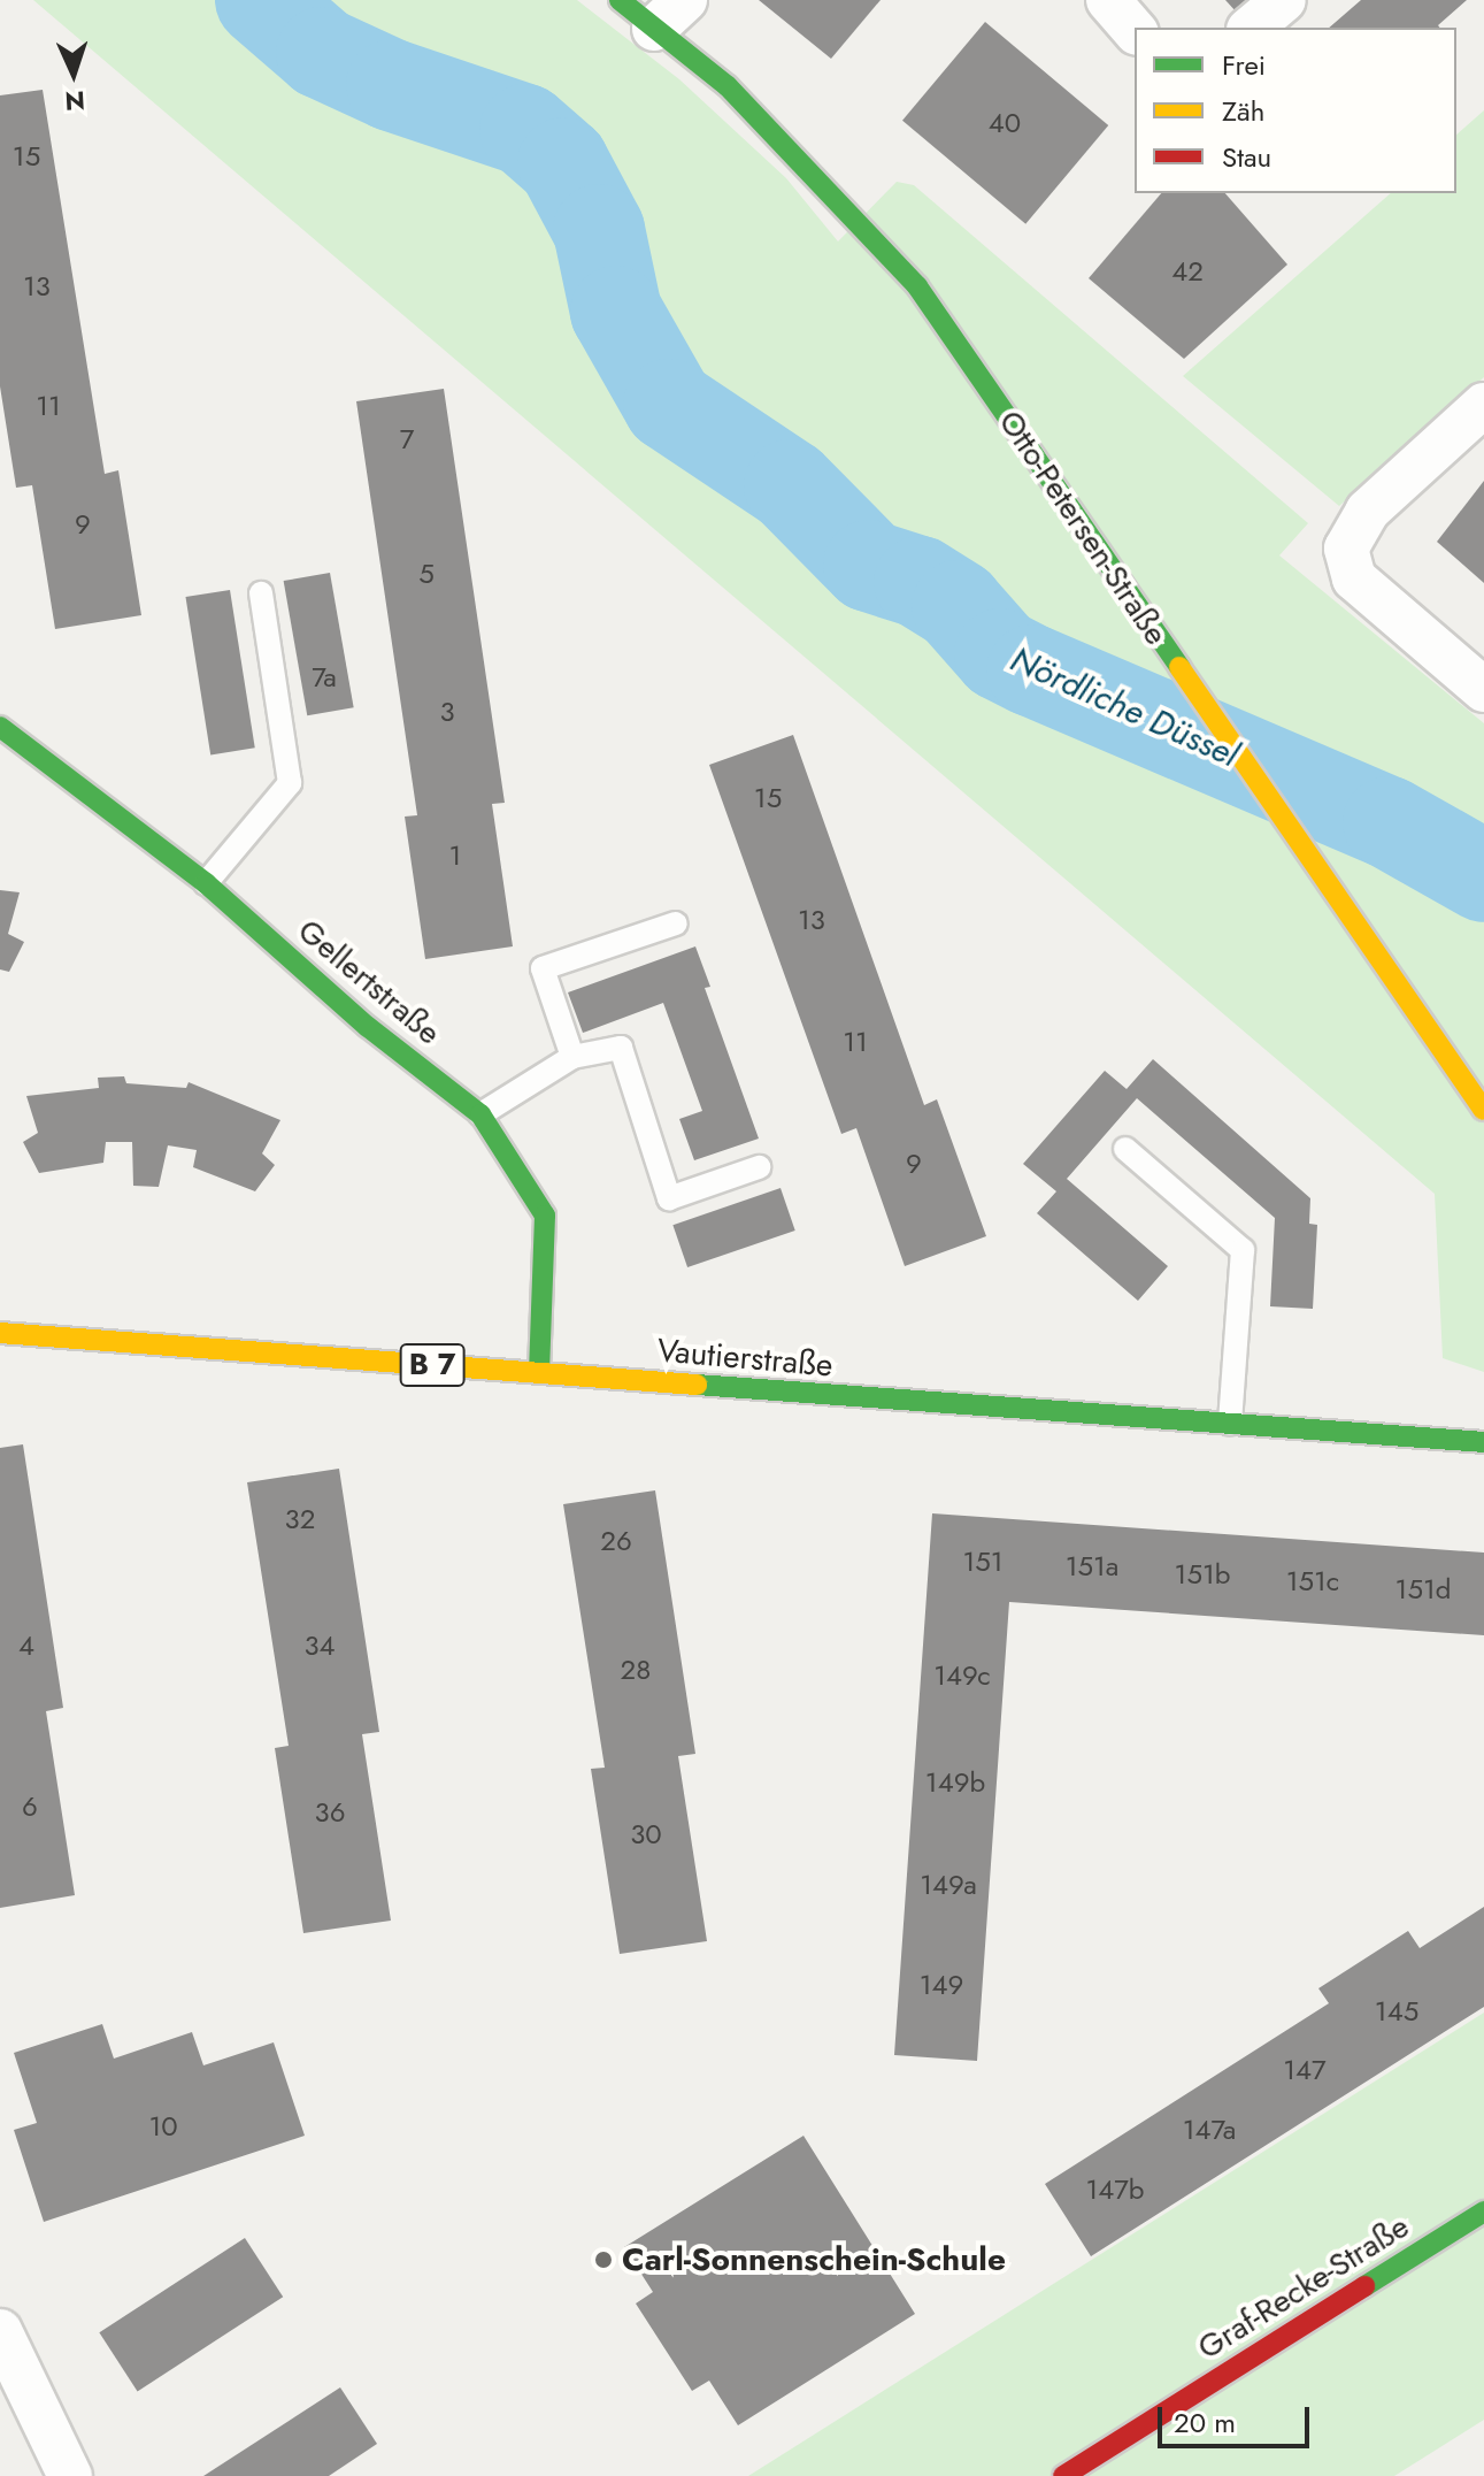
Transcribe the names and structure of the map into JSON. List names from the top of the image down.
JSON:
{
  "streets": {
    "street": [
      "Otto-Petersen-Straße",
      "Gellertstraße",
      "Vautierstraße",
      "B 7",
      "Graf-Recke-Straße"
    ]
  },
  "crossings": [
    ["Gellertstraße", "Vautierstraße"]
  ],
  "water": ["Nördliche Düssel"],
  "places": ["Carl-Sonnenschein-Schule"],
  "house_numbers": [
    "40",
    "15",
    "42",
    "13",
    "11",
    "7",
    "9",
    "5",
    "7a",
    "3",
    "15",
    "1",
    "13",
    "11",
    "9",
    "32",
    "26",
    "151",
    "151a",
    "151b",
    "151c",
    "151d",
    "4",
    "34",
    "28",
    "149c",
    "149b",
    "6",
    "36",
    "30",
    "149a",
    "149",
    "145",
    "147",
    "10",
    "147a",
    "147b"
  ],
  "legend": ["Frei", "Zäh", "Stau"],
  "scale_bar": "20 m",
  "north": "bottom"
}
